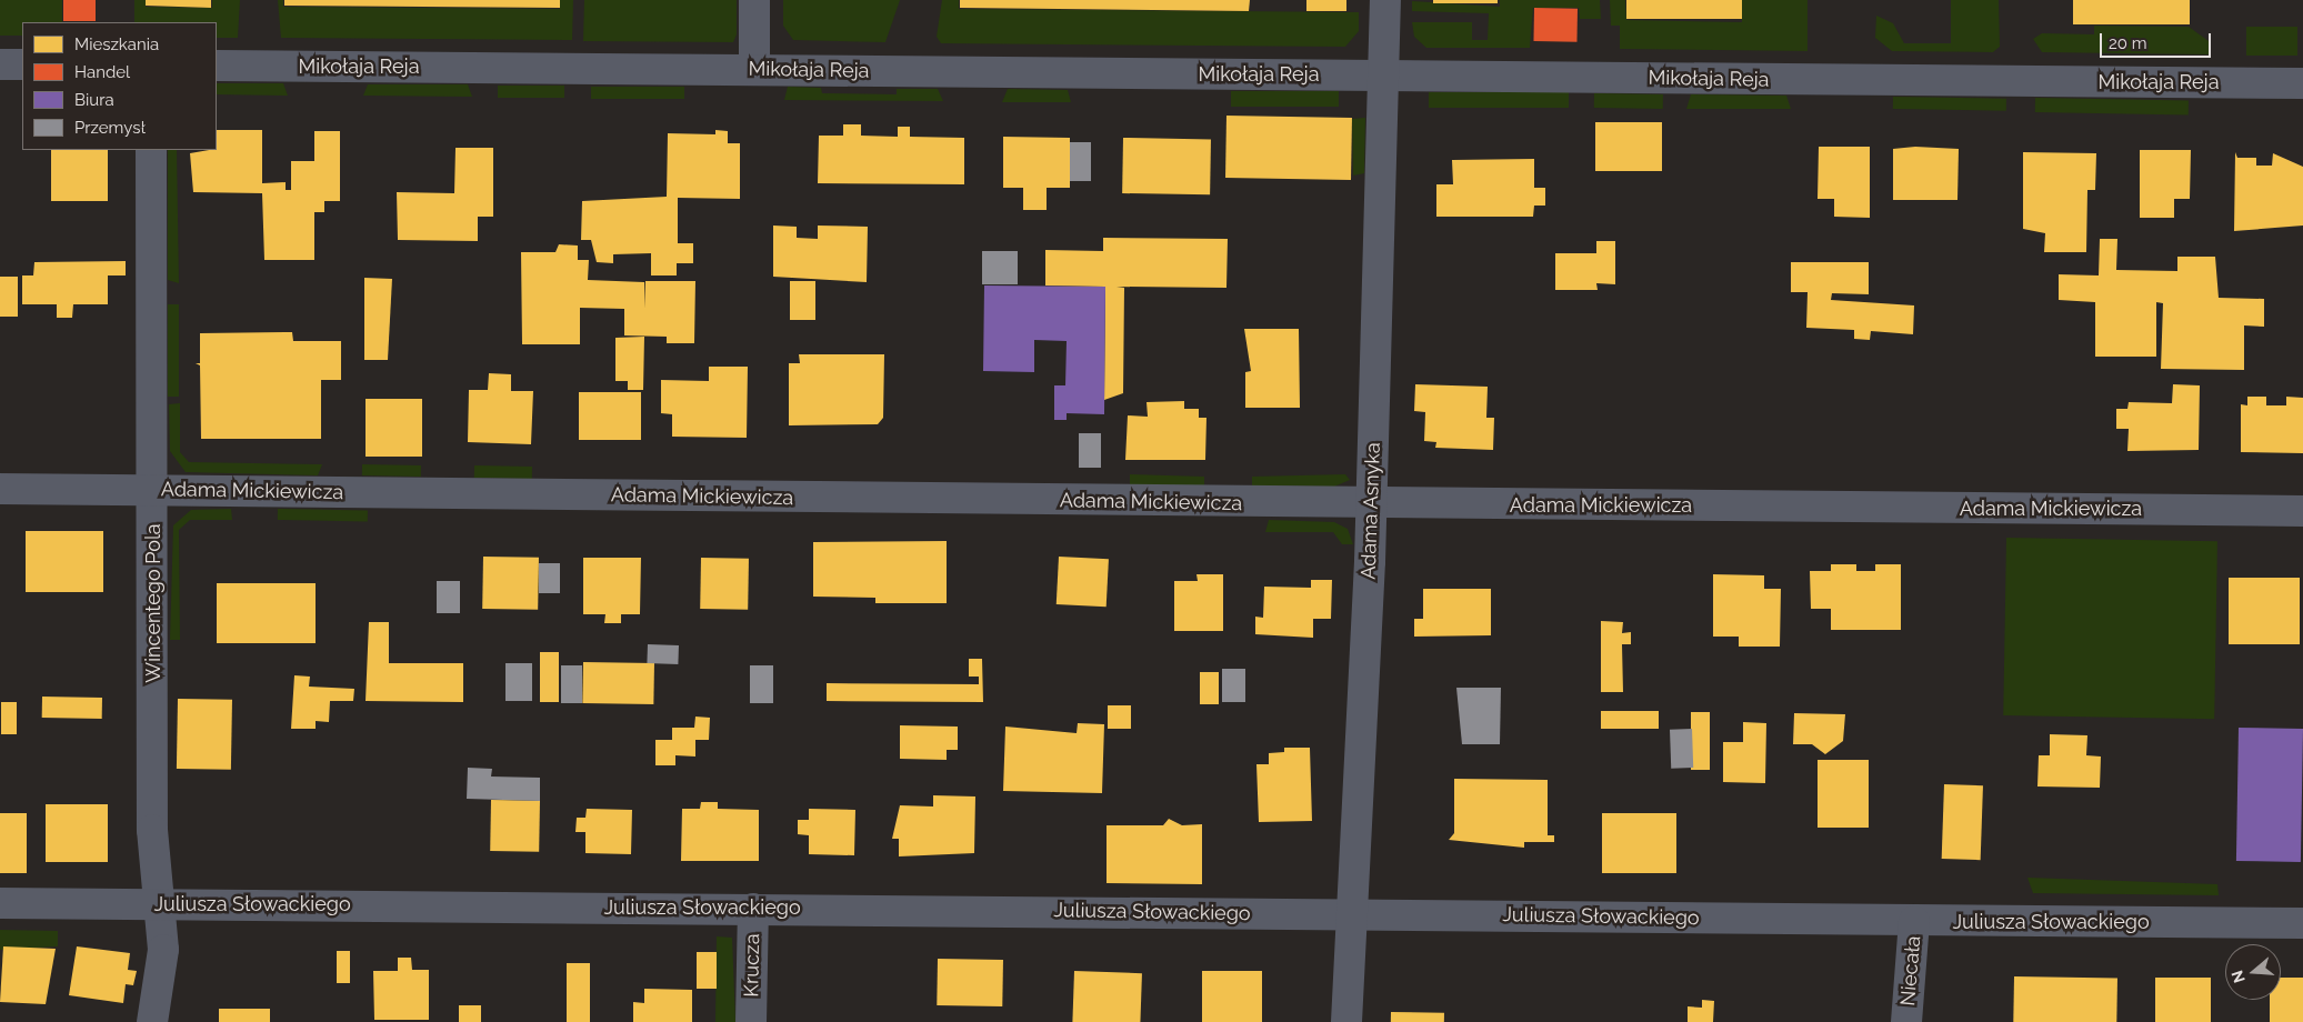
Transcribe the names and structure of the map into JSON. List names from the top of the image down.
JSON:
{
  "streets": {
    "street": [
      "Mikołaja Reja",
      "Adama Mickiewicza",
      "Adama Asnyka",
      "Wincentego Pola",
      "Juliusza Słowackiego",
      "Krucza",
      "Niecała"
    ]
  },
  "crossings": [
    ["Mikołaja Reja", "Adama Asnyka"],
    ["Adama Mickiewicza", "Adama Asnyka"],
    ["Adama Mickiewicza", "Wincentego Pola"],
    ["Adama Asnyka", "Juliusza Słowackiego"],
    ["Wincentego Pola", "Juliusza Słowackiego"],
    ["Juliusza Słowackiego", "Krucza"],
    ["Juliusza Słowackiego", "Niecała"]
  ],
  "legend": [
    "Mieszkania",
    "Handel",
    "Biura",
    "Przemysł"
  ],
  "scale_bar": "20 m",
  "north": "left"
}
